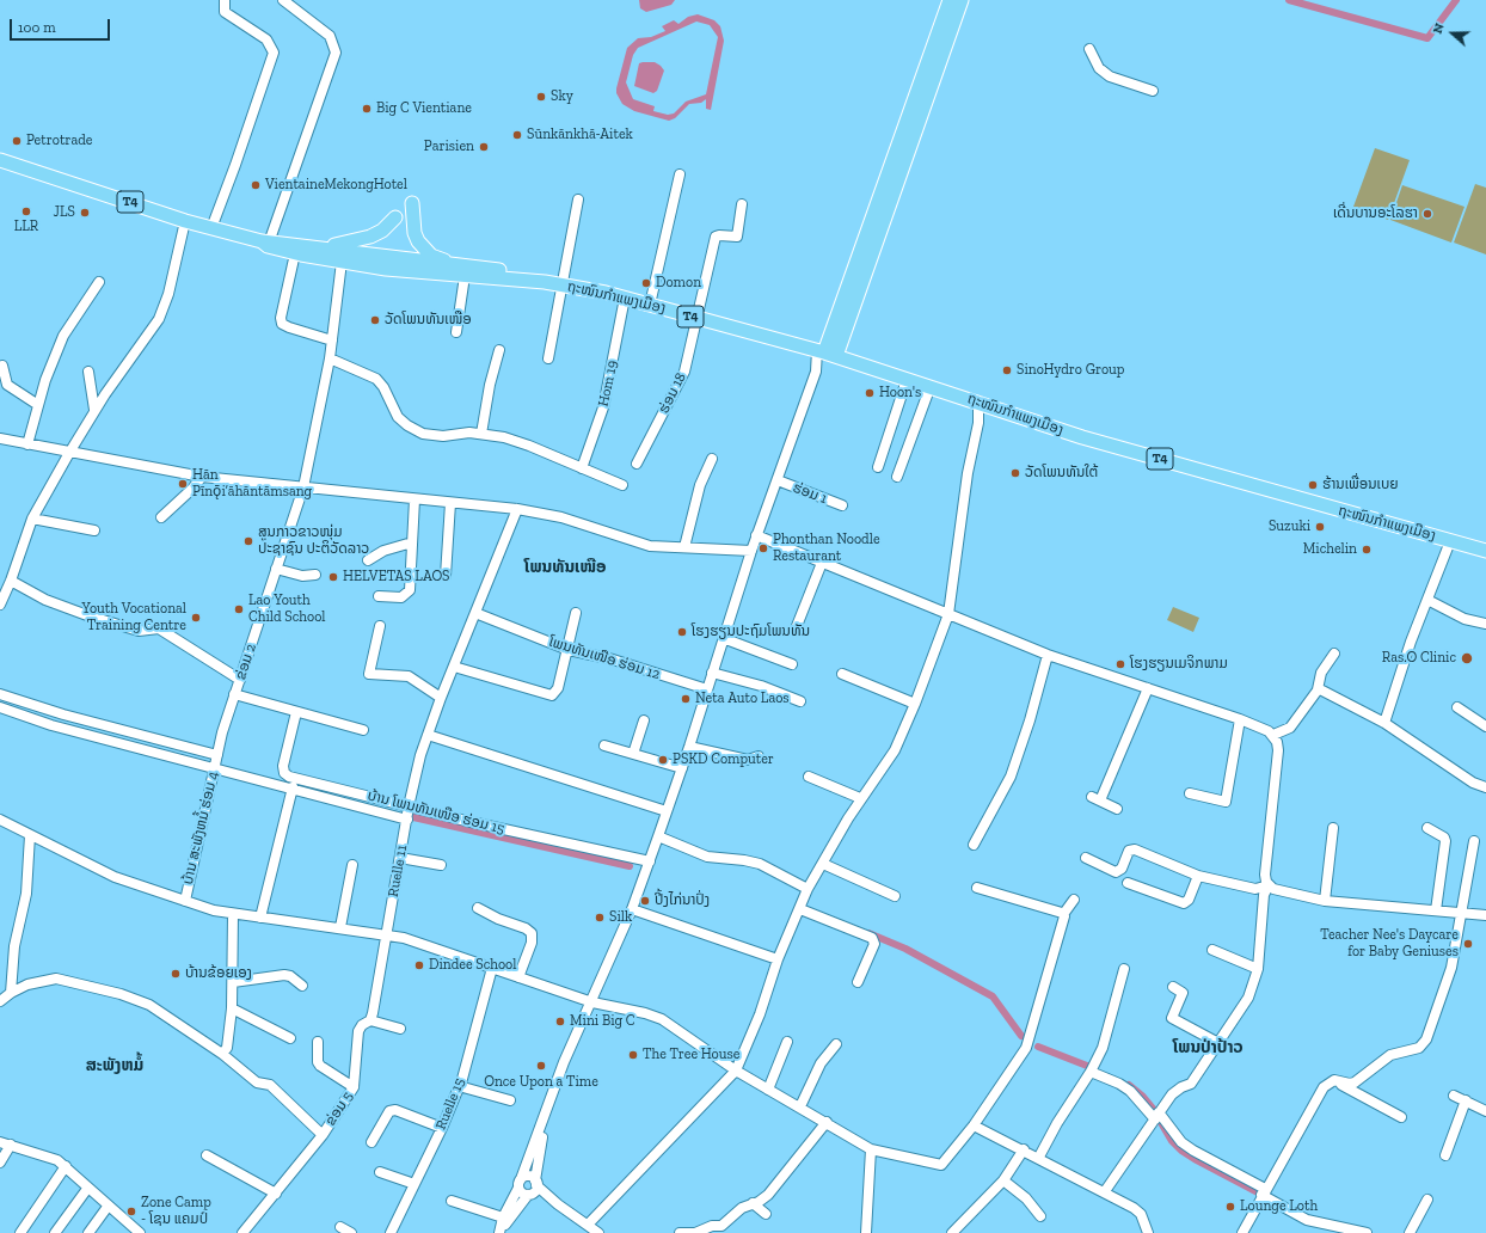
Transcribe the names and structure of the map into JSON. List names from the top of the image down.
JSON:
{
  "streets": {
    "main road": ["T4", "ຖະໜົນກຳແພງເມືອງ"],
    "street": [
      "Hom 19",
      "ຮ່ອມ 18",
      "ຮ່ອມ 1",
      "ໂພນທັນເໜືອ ຮ່ອມ 12",
      "ຂ່ອມ 2",
      "ບ້ານ ໂພນທັນເໜືອ ຮ່ອມ 15",
      "ບ້ານ ສະພັງຫມໍ້ ຮ່ອມ 4",
      "Ruelle 11",
      "Ruelle 15",
      "ຂ່ອມ 5"
    ]
  },
  "crossings": [
    ["ຖະໜົນກຳແພງເມືອງ", "Hom 19"],
    ["ຖະໜົນກຳແພງເມືອງ", "ຮ່ອມ 18"],
    ["ຖະໜົນກຳແພງເມືອງ", "ຂ່ອມ 2"],
    ["ໂພນທັນເໜືອ ຮ່ອມ 12", "Ruelle 11"],
    ["ຂ່ອມ 2", "ບ້ານ ສະພັງຫມໍ້ ຮ່ອມ 4"],
    ["ບ້ານ ໂພນທັນເໜືອ ຮ່ອມ 15", "Ruelle 11"],
    ["Ruelle 11", "ຂ່ອມ 5"]
  ],
  "districts": ["ໂພນທັນເໜືອ", "ໂພນປ່າປ້າວ", "ສະພັງຫມໍ້"],
  "places": [
    "Sky",
    "Big C Vientiane",
    "Sūnkānkhā-Aitek",
    "Petrotrade",
    "Parisien",
    "VientaineMekongHotel",
    "LLR",
    "JLS",
    "ເດີ່ນບານອະໂລຮາ",
    "Domon",
    "ວັດໂພນທັນເໜືອ",
    "SinoHydro Group",
    "Hoon's",
    "ວັດໂພນທັນໃຕ້",
    "Hān Pīnǭi’āhāntāmsang",
    "ຮ້ານເພື່ອນເບຍ",
    "Suzuki",
    "ສູນກາວຂາວໜຸ່ມ ປະຊາຊົນ ປະຕິວັດລາວ",
    "Phonthan Noodle Restaurant",
    "Michelin",
    "HELVETAS LAOS",
    "Lao Youth Child School",
    "Youth Vocational Training Centre",
    "ໂຮງຮຽນປະຖົມໂພນທັນ",
    "Ras.O Clinic",
    "ໂຮງຮຽນເມຈິກພາມ",
    "Neta Auto Laos",
    "PSKD Computer",
    "ປີ້ງໄກ່ນາປົ່ງ",
    "Silk",
    "Teacher Nee's Daycare for Baby Geniuses",
    "Dindee School",
    "ບ້ານຂ້ອຍເອງ",
    "Mini Big C",
    "The Tree House",
    "Once Upon a Time",
    "Lounge Loth",
    "Zone Camp - ໂຊນ ແຄມປ໌"
  ],
  "scale_bar": "100 m",
  "north": "left"
}
